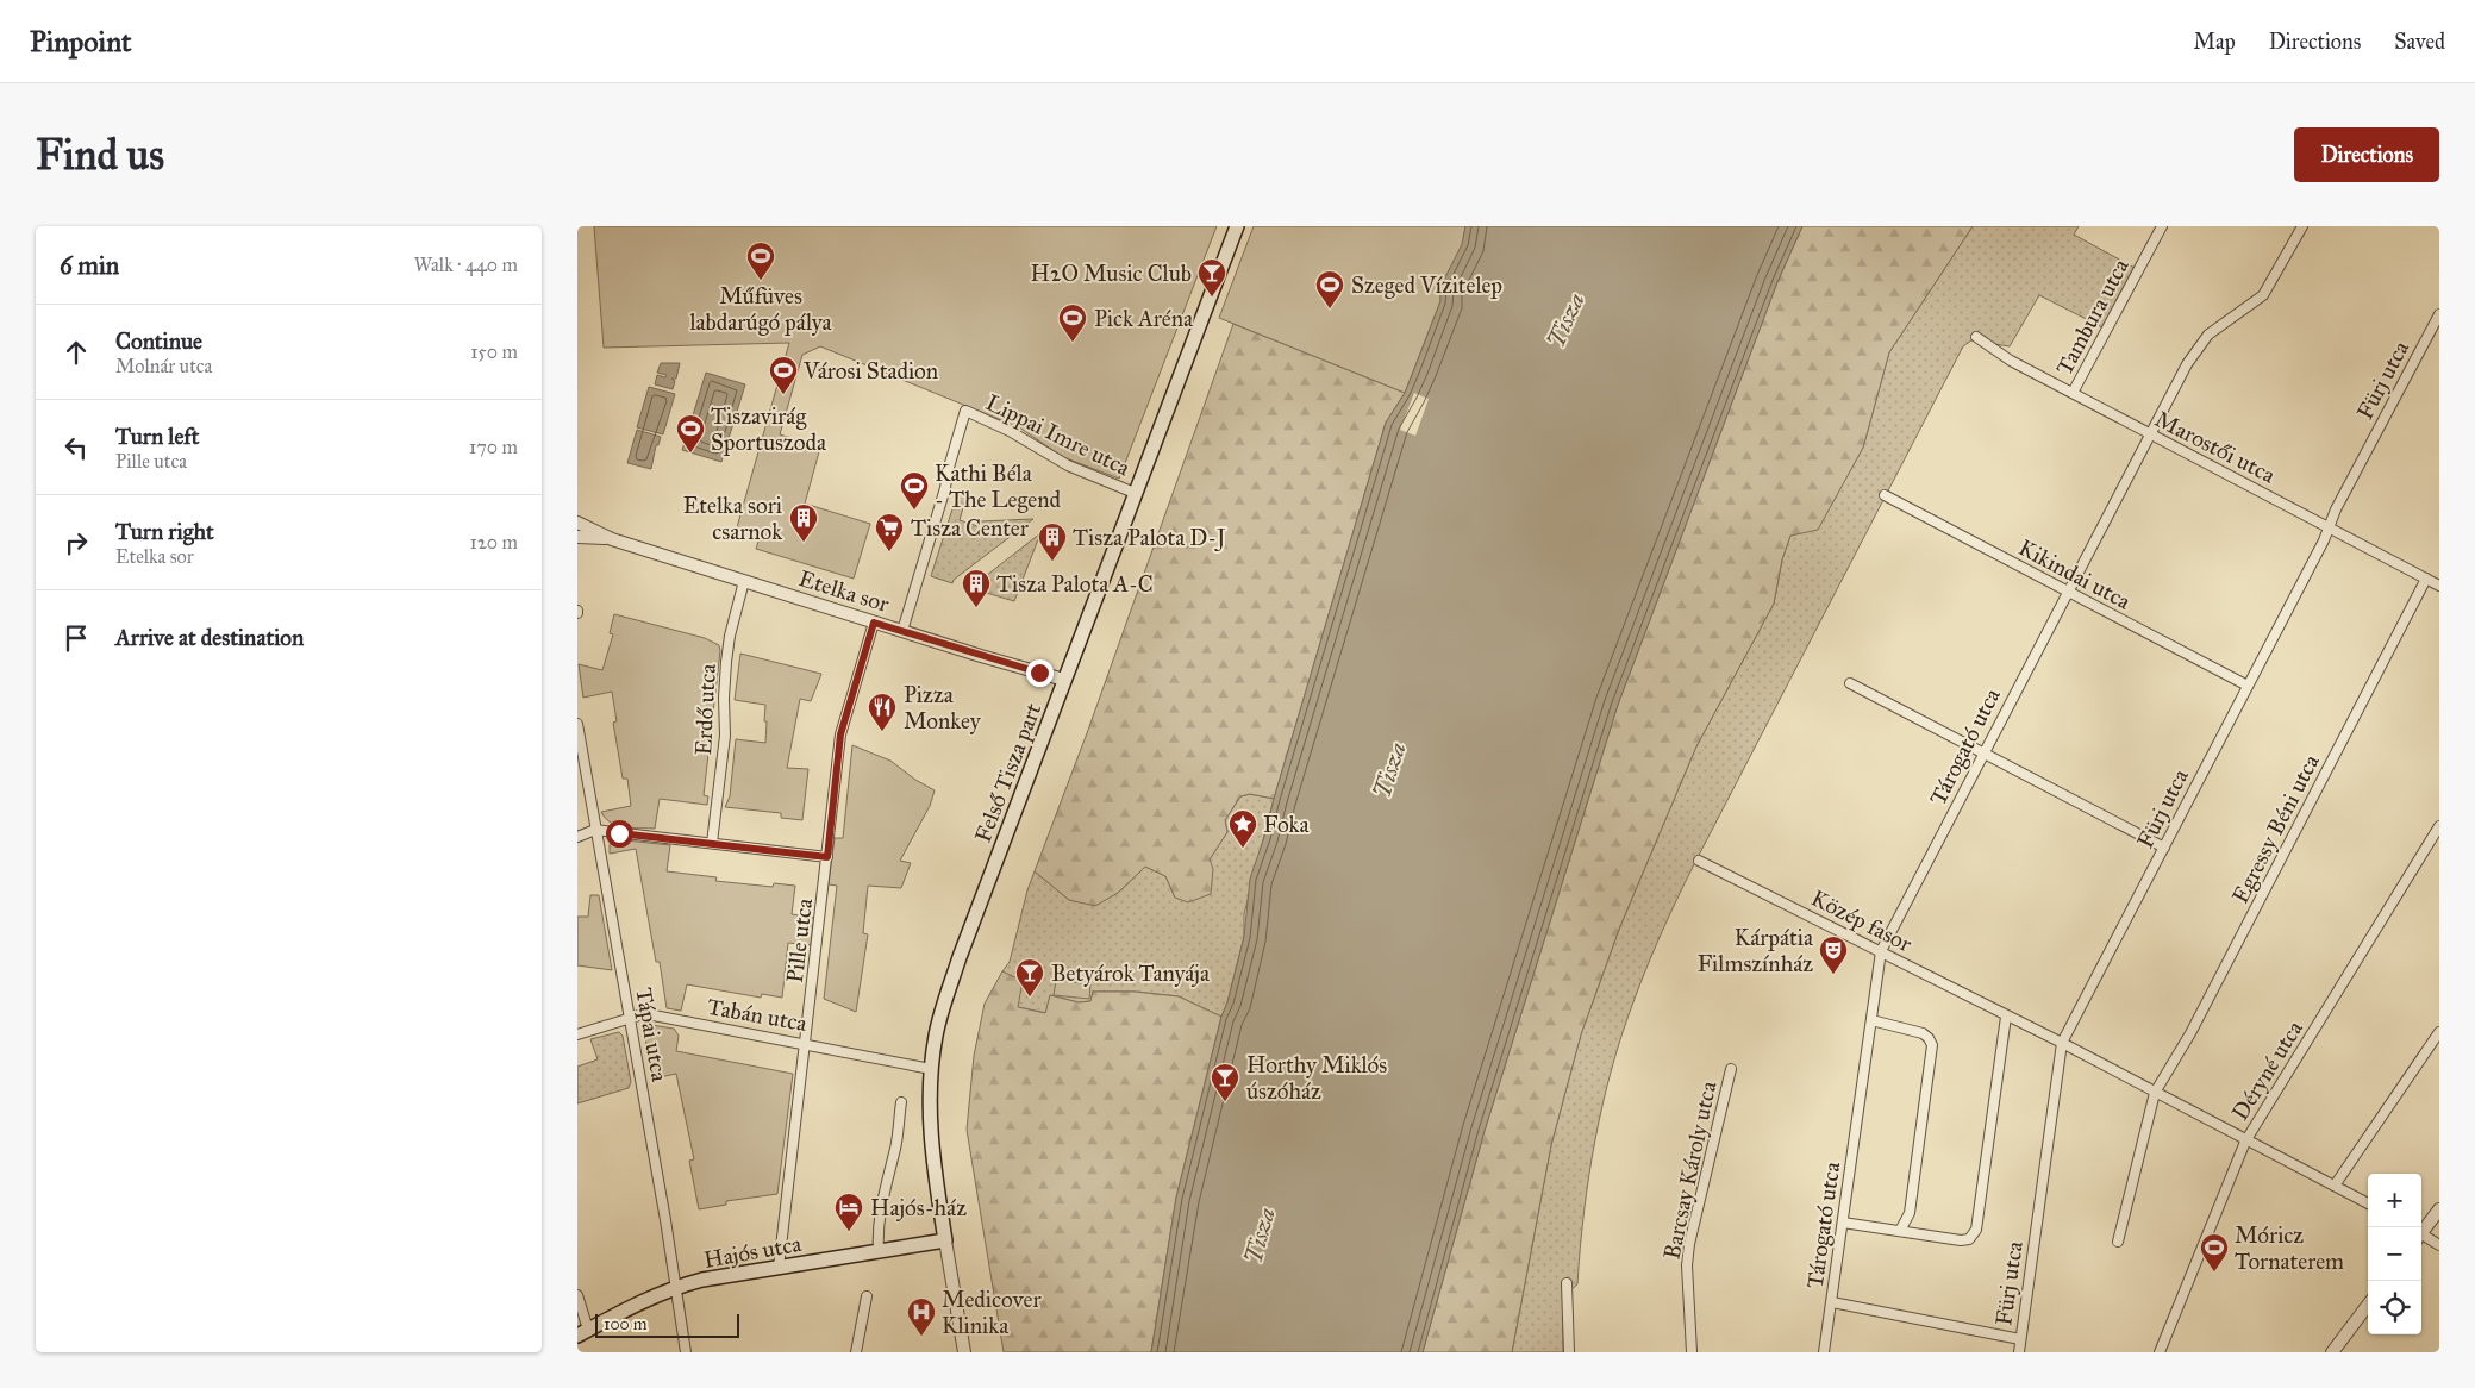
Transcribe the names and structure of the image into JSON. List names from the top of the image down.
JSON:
{
  "streets": {
    "main road": ["Felső Tisza part", "Hajós utca"],
    "street": [
      "Tambura utca",
      "Fürj utca",
      "Lippai Imre utca",
      "Marostői utca",
      "Kikindai utca",
      "Etelka sor",
      "Erdő utca",
      "Tárogató utca",
      "Egressy Béni utca",
      "Közép fasor",
      "Pille utca",
      "Tabán utca",
      "Tápai utca",
      "Déryné utca",
      "Barcsay Károly utca"
    ]
  },
  "crossings": [
    ["Tambura utca", "Marostői utca"],
    ["Fürj utca", "Marostői utca"],
    ["Fürj utca", "Kikindai utca"],
    ["Fürj utca", "Közép fasor"],
    ["Lippai Imre utca", "Etelka sor"],
    ["Lippai Imre utca", "Felső Tisza part"],
    ["Marostői utca", "Tárogató utca"],
    ["Marostői utca", "Egressy Béni utca"],
    ["Kikindai utca", "Tárogató utca"],
    ["Etelka sor", "Erdő utca"],
    ["Etelka sor", "Felső Tisza part"],
    ["Etelka sor", "Pille utca"],
    ["Tárogató utca", "Közép fasor"],
    ["Felső Tisza part", "Tabán utca"],
    ["Felső Tisza part", "Hajós utca"],
    ["Egressy Béni utca", "Közép fasor"],
    ["Közép fasor", "Déryné utca"],
    ["Pille utca", "Tabán utca"],
    ["Pille utca", "Hajós utca"],
    ["Tabán utca", "Tápai utca"],
    ["Tápai utca", "Hajós utca"]
  ],
  "water": ["Tisza"],
  "places": {
    "sports": [
      "Műfüves labdarúgó pálya",
      "Szeged Vízitelep",
      "Pick Aréna",
      "Városi Stadion",
      "Tiszavirág Sportuszoda",
      "Kathi Béla - The Legend",
      "Móricz Tornaterem"
    ],
    "bar": ["H2O Music Club", "Betyárok Tanyája", "Horthy Miklós úszóház"],
    "building": ["Etelka sori csarnok", "Tisza Palota D-J", "Tisza Palota A-C"],
    "supermarket": ["Tisza Center"],
    "restaurant": ["Pizza Monkey"],
    "place": ["Foka"],
    "theatre": ["Kárpátia Filmszínház"],
    "hotel": ["Hajós-ház"],
    "hospital": ["Medicover Klinika"]
  },
  "scale_bar": "100 m",
  "page": {
    "header": "Pinpoint",
    "nav": ["Map", "Directions", "Saved"],
    "buttons": "Directions",
    "title": "Find us",
    "heading": ["6 min", "Walk · 440 m"],
    "list": [
      ["Continue", "Molnár utca", "150 m"],
      ["Turn left", "Pille utca", "170 m"],
      ["Turn right", "Etelka sor", "120 m"],
      "Arrive at destination"
    ],
    "map_buttons": ["+", "−"],
    "scale": "100 m"
  }
}
